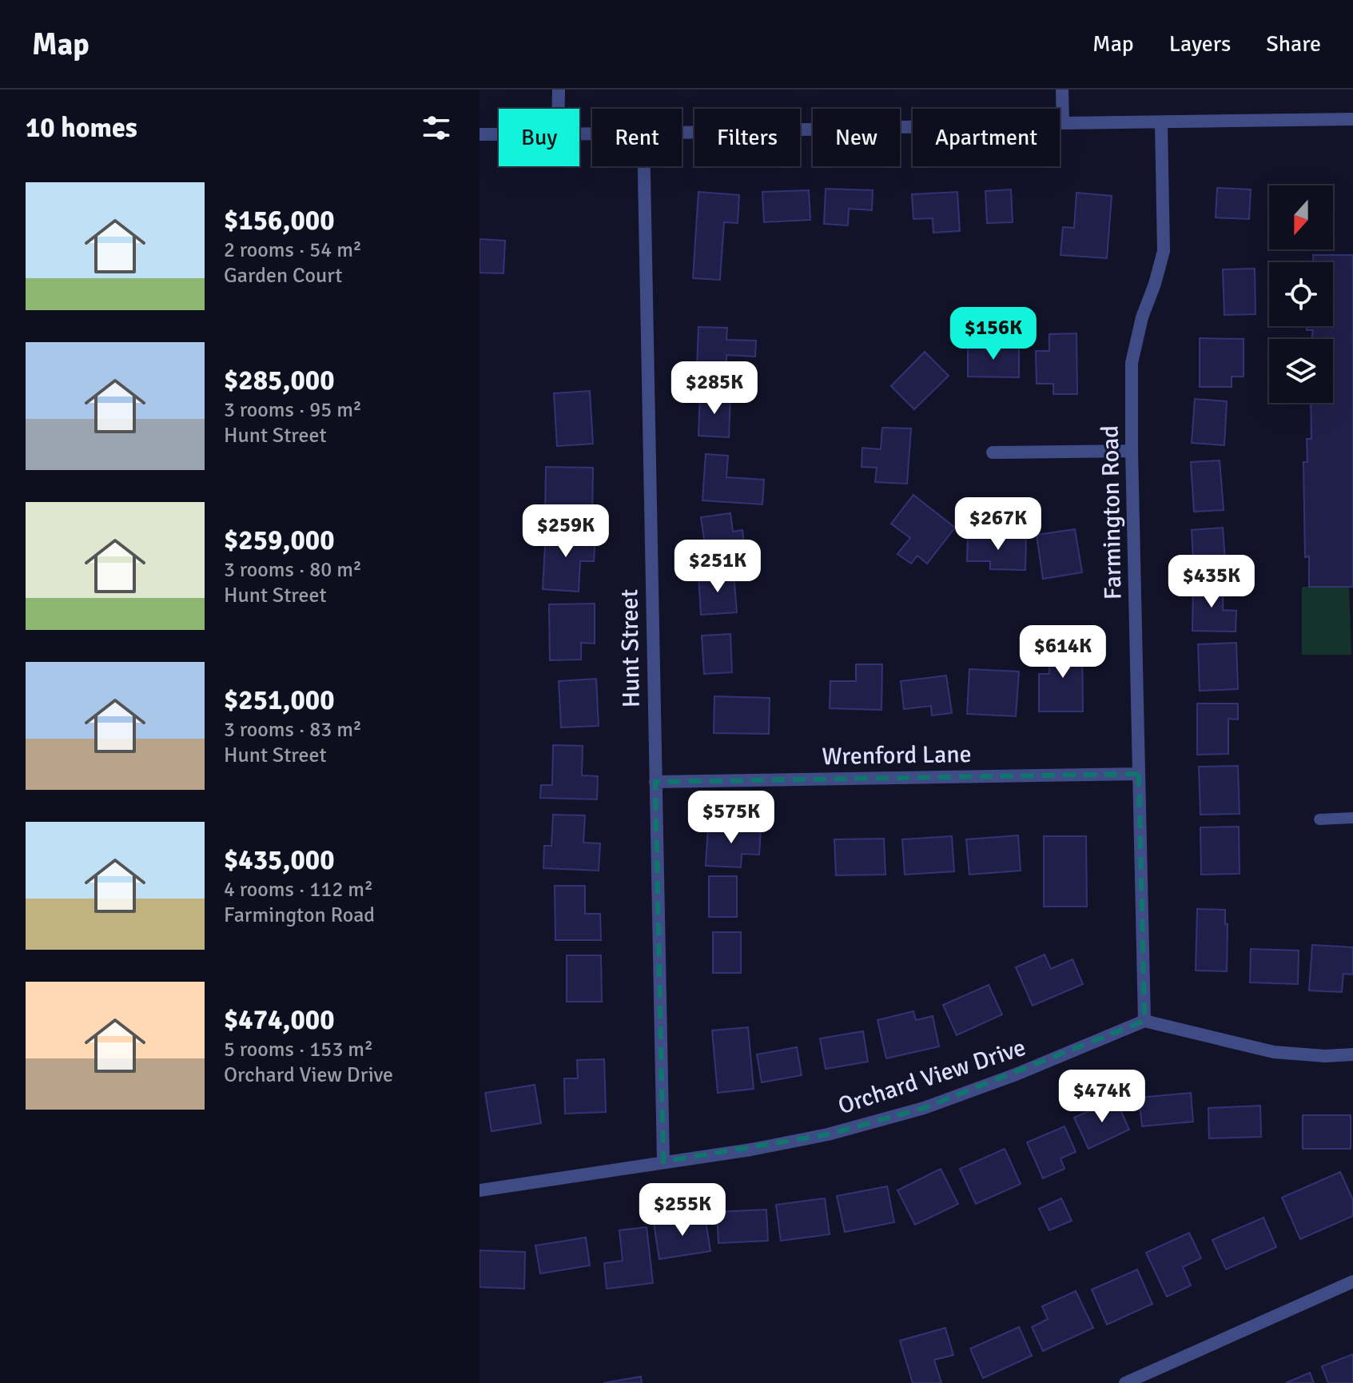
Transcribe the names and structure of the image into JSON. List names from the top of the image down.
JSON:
{
  "streets": {
    "street": [
      "Farmington Road",
      "Hunt Street",
      "Wrenford Lane",
      "Orchard View Drive"
    ]
  },
  "crossings": [
    ["Farmington Road", "Wrenford Lane"],
    ["Farmington Road", "Orchard View Drive"],
    ["Hunt Street", "Wrenford Lane"],
    ["Hunt Street", "Orchard View Drive"]
  ],
  "north": "bottom",
  "page": {
    "header": "Map",
    "nav": ["Map", "Layers", "Share"],
    "heading": "10 homes",
    "chip": [
      "Buy",
      "Rent",
      "Filters",
      "New",
      "Apartment"
    ],
    "list": [
      {
        "name": "$156,000",
        "note": "2 rooms · 54 m² · Garden Court"
      },
      {
        "name": "$285,000",
        "note": "3 rooms · 95 m² · Hunt Street"
      },
      {
        "name": "$259,000",
        "note": "3 rooms · 80 m² · Hunt Street"
      },
      {
        "name": "$251,000",
        "note": "3 rooms · 83 m² · Hunt Street"
      },
      {
        "name": "$435,000",
        "note": "4 rooms · 112 m² · Farmington Road"
      },
      {
        "name": "$474,000",
        "note": "5 rooms · 153 m² · Orchard View Drive"
      }
    ],
    "price": [
      "$156K",
      "$285K",
      "$267K",
      "$259K",
      "$251K",
      "$435K",
      "$614K",
      "$575K",
      "$474K",
      "$255K"
    ]
  }
}
